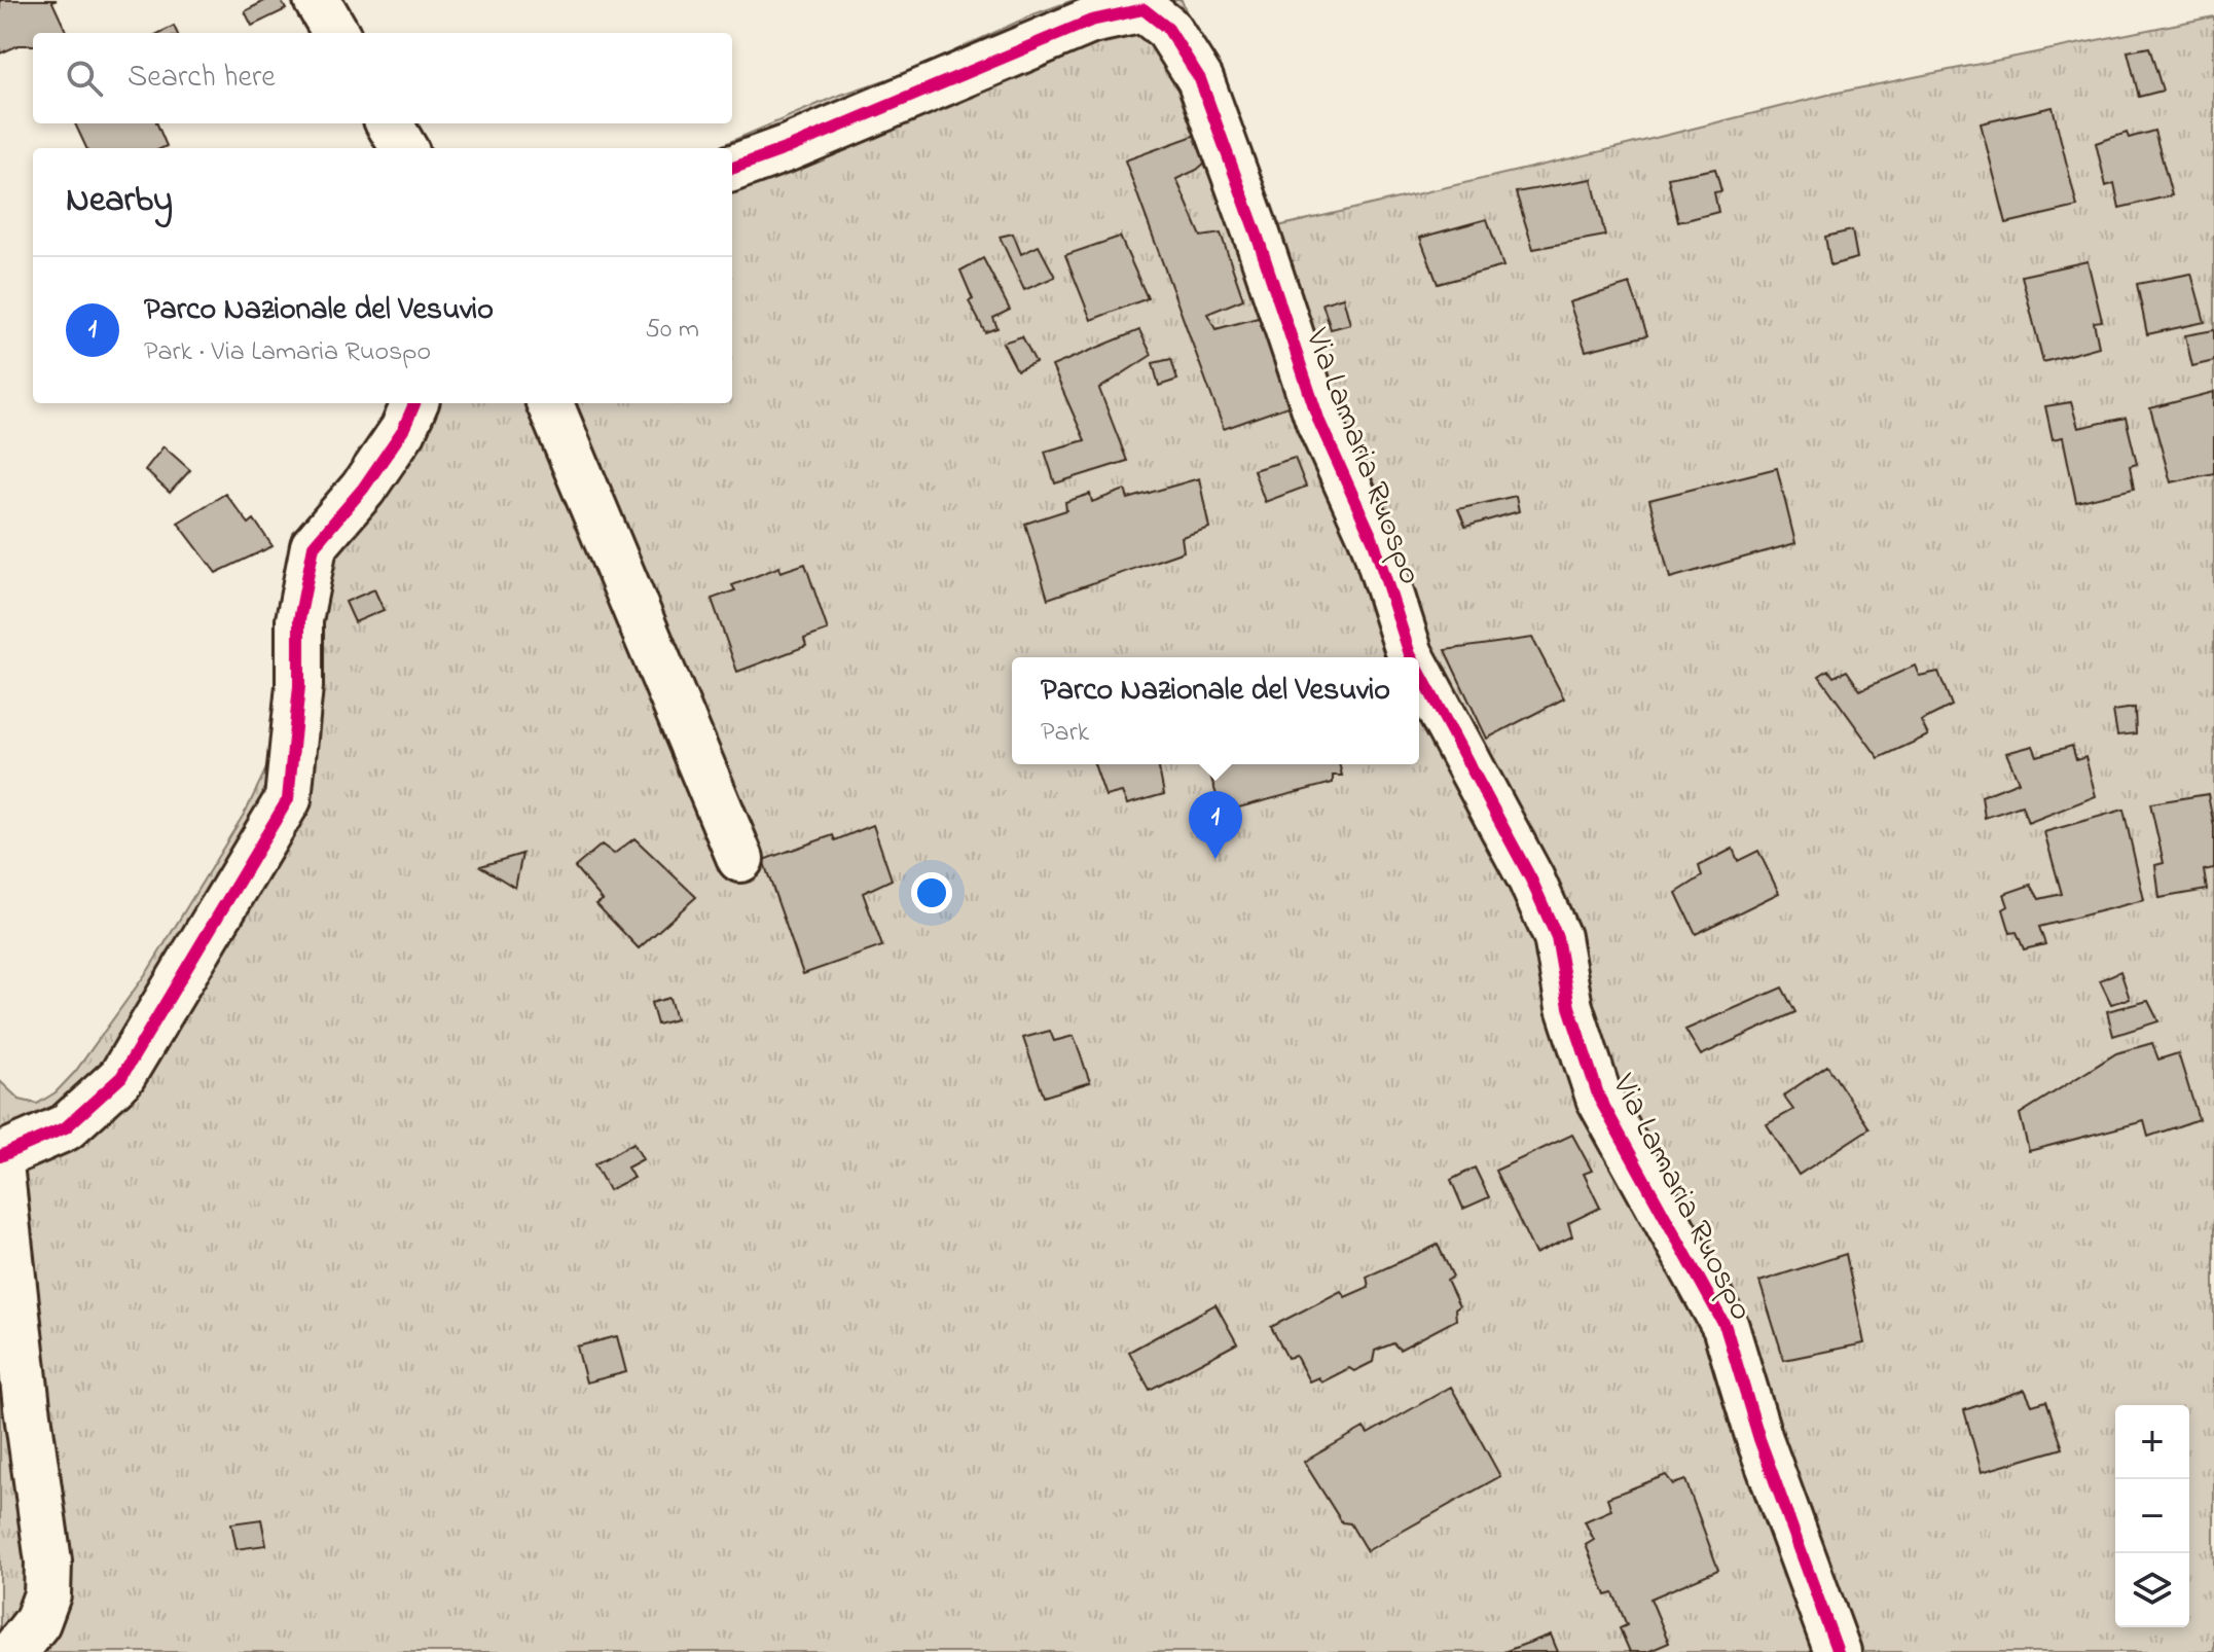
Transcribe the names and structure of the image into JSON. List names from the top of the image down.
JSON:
{
  "streets": {
    "street": ["Via Lamaria Ruospo"]
  },
  "page": {
    "search": "Search here",
    "heading": "Nearby",
    "list": [
      {
        "mark": "1",
        "name": "Parco Nazionale del Vesuvio",
        "note": "Park · Via Lamaria Ruospo",
        "value": "50 m"
      }
    ],
    "popup": ["Parco Nazionale del Vesuvio", "Park"],
    "pins": "1",
    "map_buttons": ["+", "−"]
  }
}
